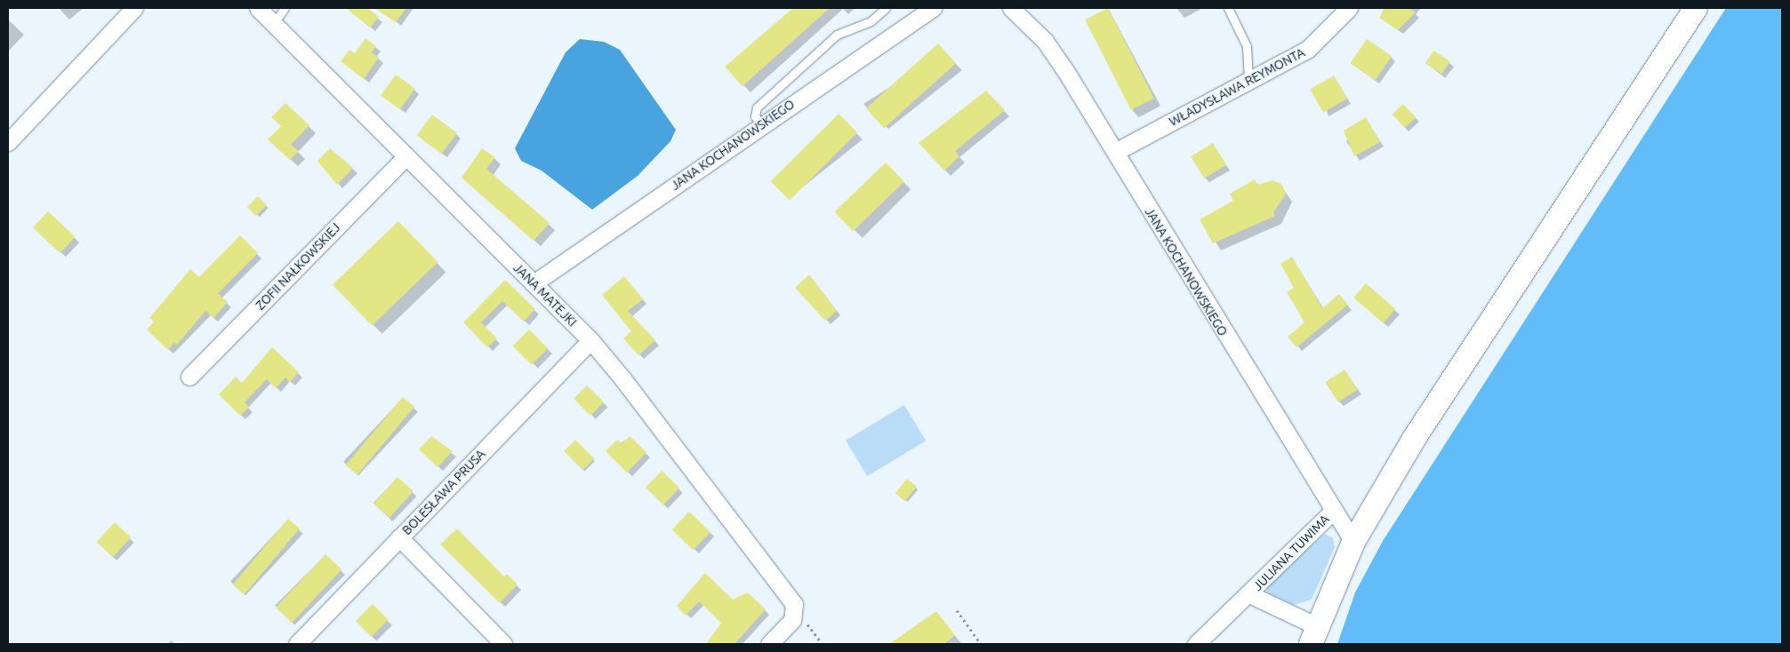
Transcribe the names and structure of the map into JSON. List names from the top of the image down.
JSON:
{
  "streets": {
    "street": [
      "WŁADYSŁAWA REYMONTA",
      "JANA KOCHANOWSKIEGO",
      "ZOFII NAŁKOWSKIEJ",
      "JANA MATEJKI",
      "BOLESŁAWA PRUSA",
      "JULIANA TUWIMA"
    ]
  },
  "crossings": [
    ["WŁADYSŁAWA REYMONTA", "JANA KOCHANOWSKIEGO"],
    ["JANA KOCHANOWSKIEGO", "JANA MATEJKI"],
    ["JANA KOCHANOWSKIEGO", "JULIANA TUWIMA"],
    ["ZOFII NAŁKOWSKIEJ", "JANA MATEJKI"],
    ["JANA MATEJKI", "BOLESŁAWA PRUSA"]
  ]
}
